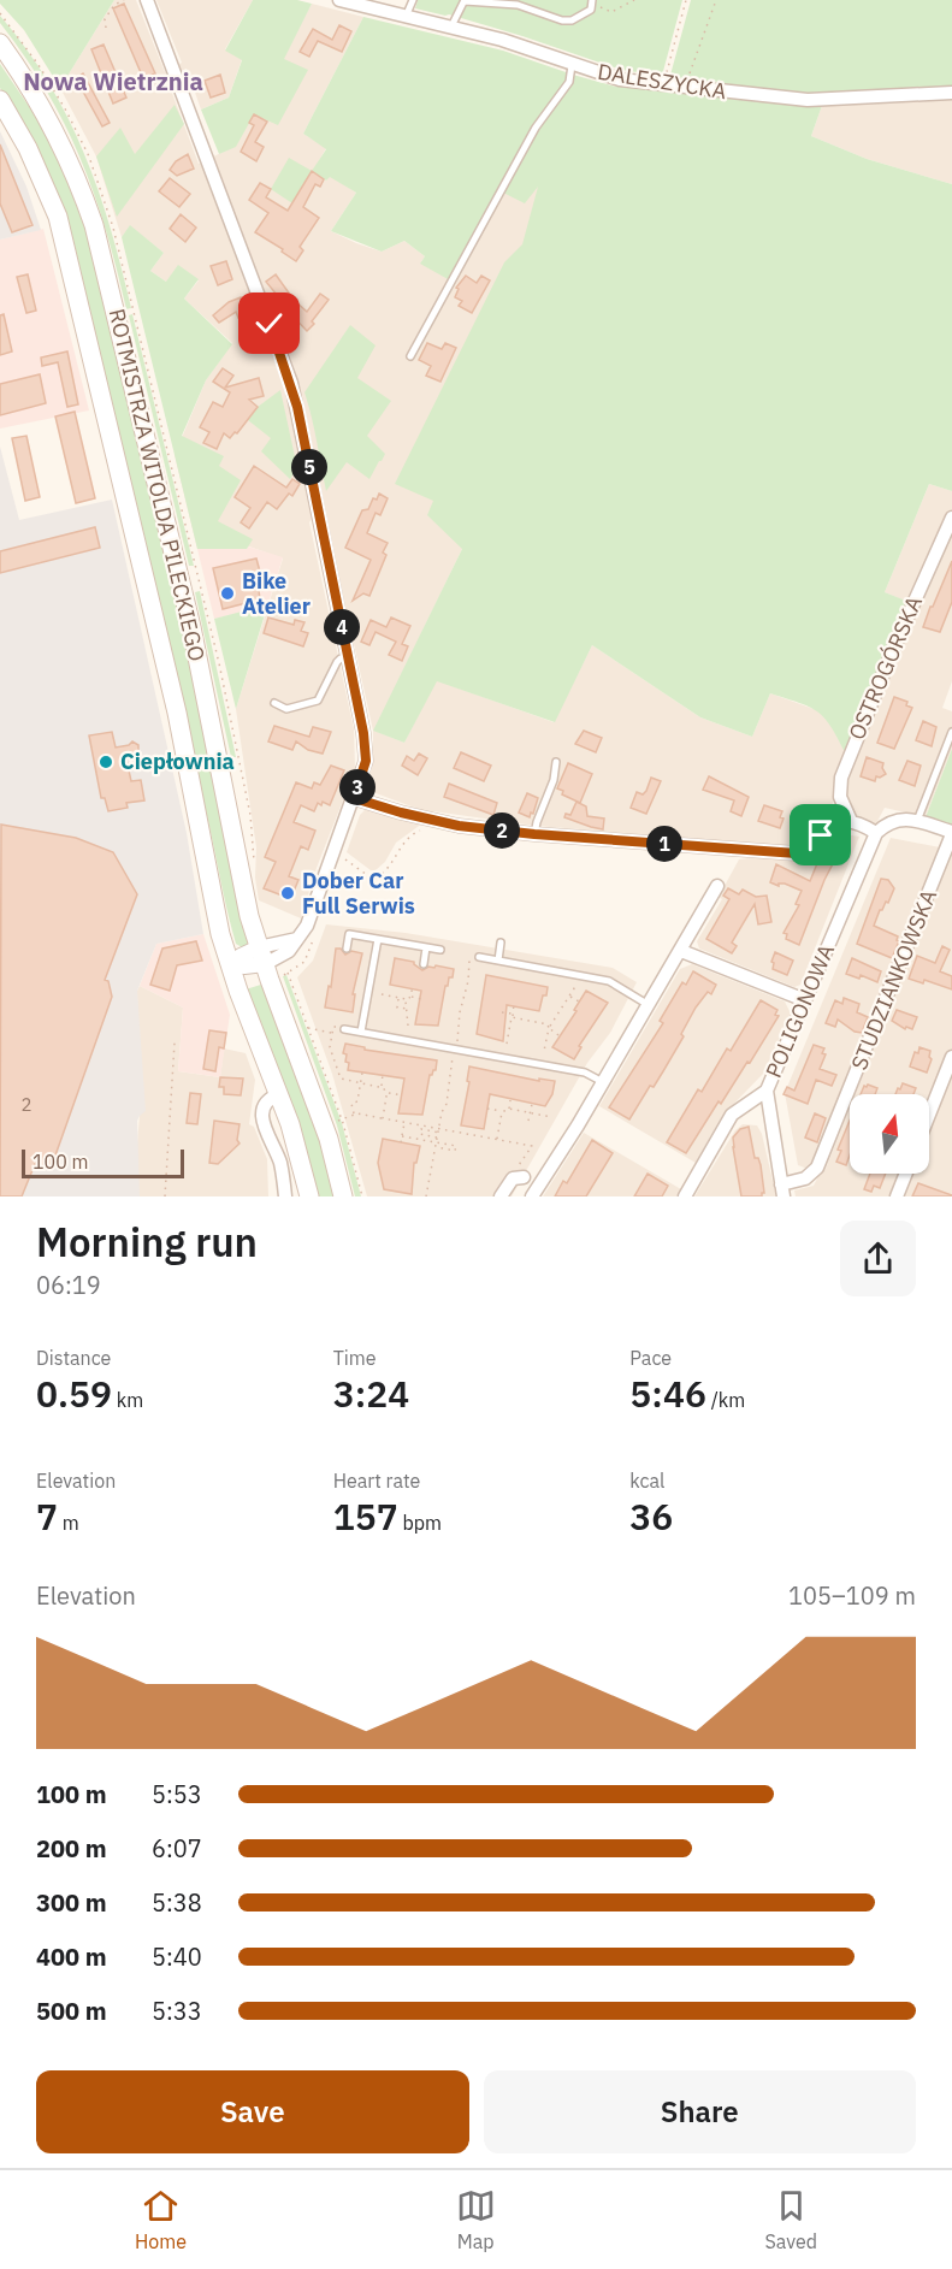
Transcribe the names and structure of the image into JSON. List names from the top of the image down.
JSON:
{
  "streets": {
    "main road": ["ROTMISTRZA WITOLDA PILECKIEGO"],
    "street": [
      "DALESZYCKA",
      "OSTROGÓRSKA",
      "STUDZIANKOWSKA",
      "POLIGONOWA"
    ]
  },
  "crossings": [
    ["STUDZIANKOWSKA", "POLIGONOWA"]
  ],
  "districts": ["Nowa Wietrznia"],
  "places": ["Bike Atelier", "Ciepłownia", "Dober Car Full Serwis"],
  "house_numbers": ["2"],
  "scale_bar": "100 m",
  "north": "top",
  "page": {
    "pins": [
      "5",
      "4",
      "3",
      "2",
      "1"
    ],
    "scale": "100 m",
    "heading": ["Morning run", "06:19"],
    "stats": [
      ["Distance", "0.59 km"],
      ["Time", "3:24"],
      ["Pace", "5:46 /km"],
      ["Elevation", "7 m"],
      ["Heart rate", "157 bpm"],
      ["kcal", "36"]
    ],
    "chart": ["Elevation", "105–109 m"],
    "list": [
      {
        "name": "100 m",
        "note": "5:53"
      },
      {
        "name": "200 m",
        "note": "6:07"
      },
      {
        "name": "300 m",
        "note": "5:38"
      },
      {
        "name": "400 m",
        "note": "5:40"
      },
      {
        "name": "500 m",
        "note": "5:33"
      }
    ],
    "buttons": ["Save", "Share"],
    "tabs": ["Home", "Map", "Saved"]
  }
}
